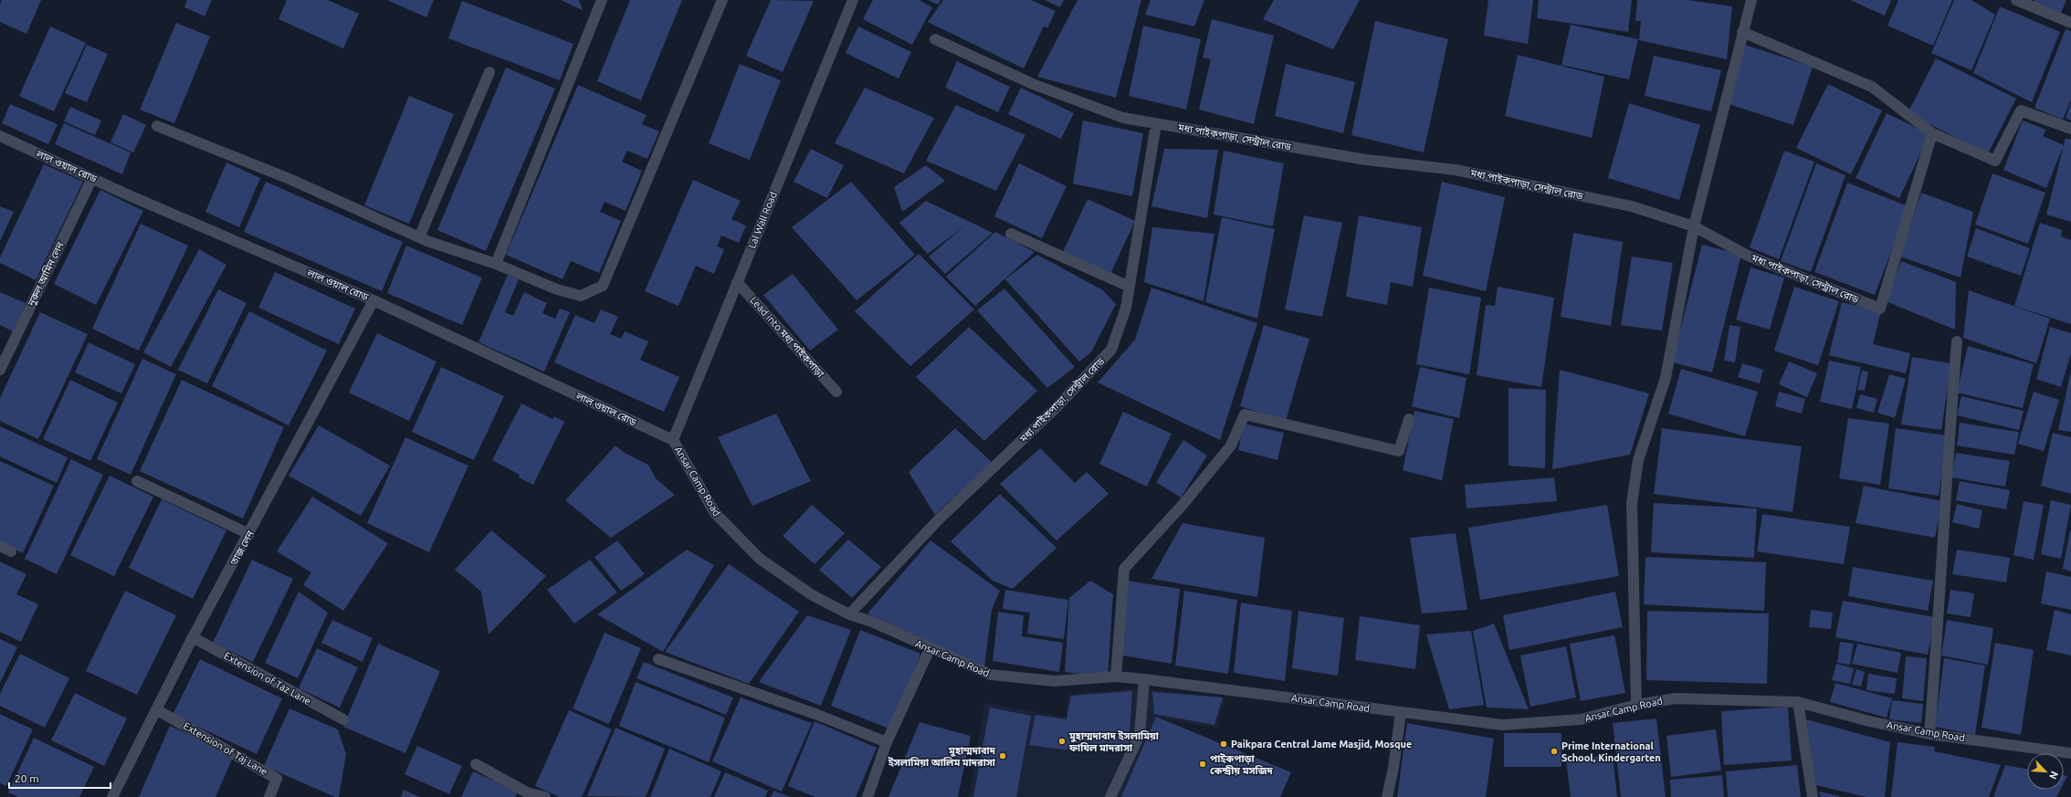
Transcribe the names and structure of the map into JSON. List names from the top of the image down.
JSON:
{
  "streets": {
    "street": [
      "মধ্য পাইকপাড়া, সেন্ট্রাল রোড",
      "লাল ওয়াল রোড",
      "Lal Wall Road",
      "নুরুল আমিন লেন",
      "Lead into মধ্য পাইকপাড়া",
      "Ansar Camp Road",
      "তাজ লেন",
      "Extension of Taz Lane",
      "Extension of Taj Lane"
    ]
  },
  "crossings": [
    ["মধ্য পাইকপাড়া, সেন্ট্রাল রোড", "Ansar Camp Road"],
    ["লাল ওয়াল রোড", "Lal Wall Road"],
    ["লাল ওয়াল রোড", "নুরুল আমিন লেন"],
    ["লাল ওয়াল রোড", "Ansar Camp Road"],
    ["লাল ওয়াল রোড", "তাজ লেন"],
    ["Lal Wall Road", "Lead into মধ্য পাইকপাড়া"],
    ["Lal Wall Road", "Ansar Camp Road"],
    ["তাজ লেন", "Extension of Taz Lane"],
    ["তাজ লেন", "Extension of Taj Lane"]
  ],
  "places": [
    "মুহাম্মদাবাদ ইসলামিয়া ফাযিল মাদরাসা",
    "Paikpara Central Jame Masjid, Mosque",
    "Prime International School, Kindergarten",
    "মুহাম্মদাবাদ ইসলামিয়া আলিম মাদরাসা",
    "পাইকপাড়া কেন্দ্রীয় মসজিদ"
  ],
  "scale_bar": "20 m",
  "north": "bottom right"
}
